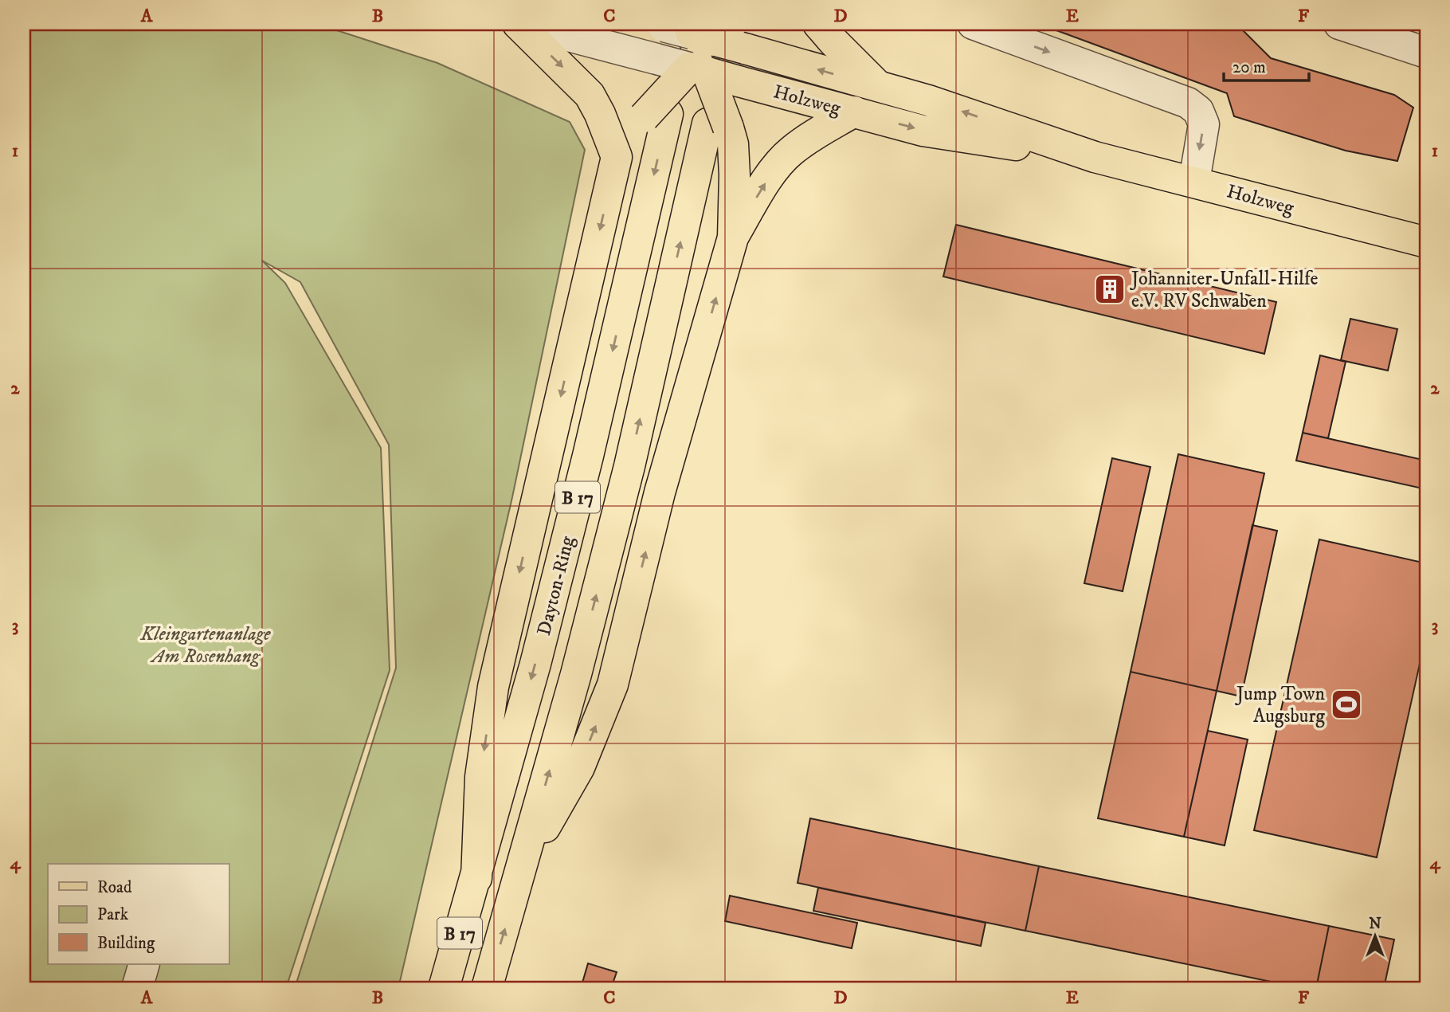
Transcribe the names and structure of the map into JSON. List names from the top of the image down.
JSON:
{
  "streets": {
    "main road": ["Holzweg", "B 17", "Dayton-Ring"]
  },
  "parks": ["Kleingartenanlage Am Rosenhang"],
  "places": {
    "building": ["Johanniter-Unfall-Hilfe e.V. RV Schwaben"],
    "sports": ["Jump Town Augsburg"]
  },
  "legend": ["Road", "Park", "Building"],
  "scale_bar": "20 m",
  "north": "top",
  "grid": {
    "columns": [
      "A",
      "B",
      "C",
      "D",
      "E",
      "F"
    ],
    "rows": [
      "1",
      "2",
      "3",
      "4"
    ]
  }
}
